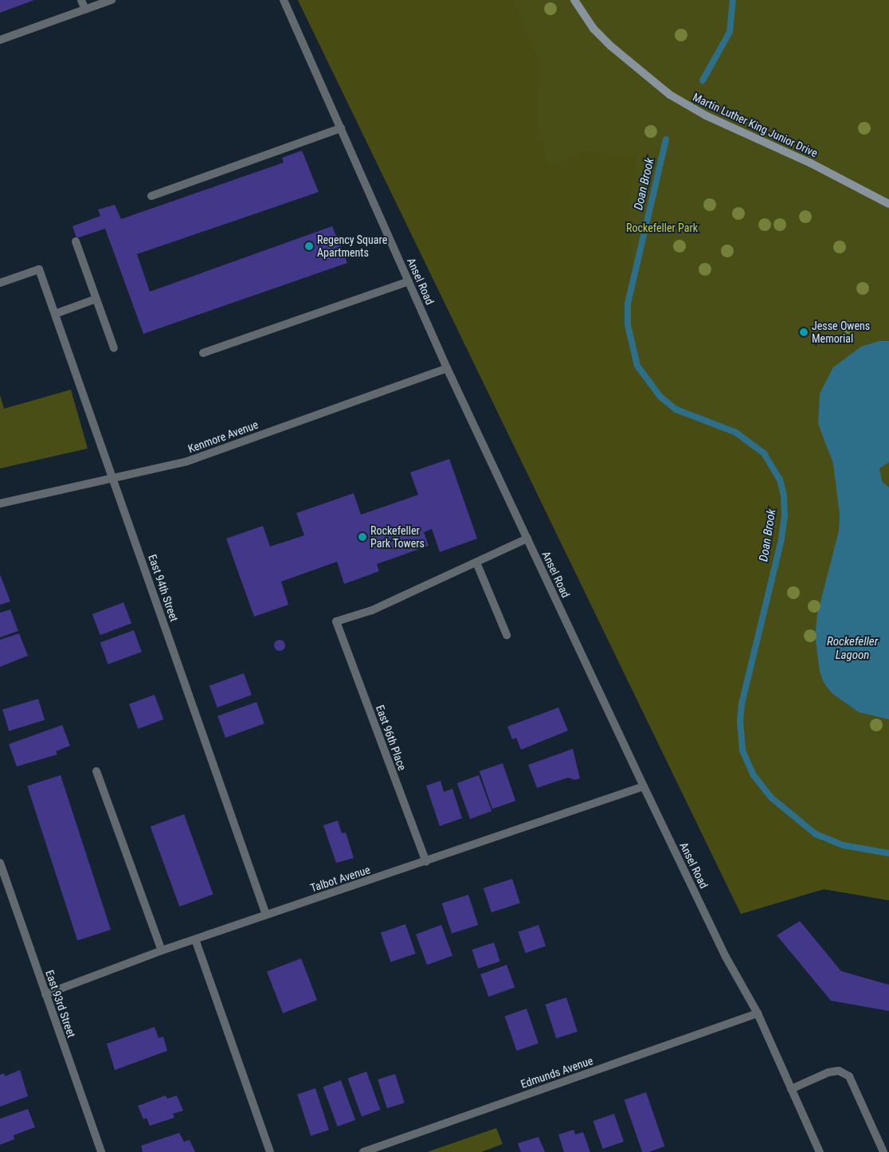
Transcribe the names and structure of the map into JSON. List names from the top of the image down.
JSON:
{
  "streets": {
    "main road": ["Martin Luther King Junior Drive"],
    "street": [
      "Ansel Road",
      "Kenmore Avenue",
      "East 94th Street",
      "East 96th Place",
      "Talbot Avenue",
      "East 93rd Street",
      "Edmunds Avenue"
    ]
  },
  "crossings": [
    ["Ansel Road", "Kenmore Avenue"],
    ["Ansel Road", "Talbot Avenue"],
    ["Ansel Road", "Edmunds Avenue"],
    ["Kenmore Avenue", "East 94th Street"],
    ["East 94th Street", "Talbot Avenue"],
    ["East 96th Place", "Talbot Avenue"],
    ["Talbot Avenue", "East 93rd Street"]
  ],
  "water": ["Doan Brook", "Rockefeller Lagoon"],
  "parks": ["Rockefeller Park"],
  "places": ["Regency Square Apartments", "Jesse Owens Memorial", "Rockefeller Park Towers"]
}
